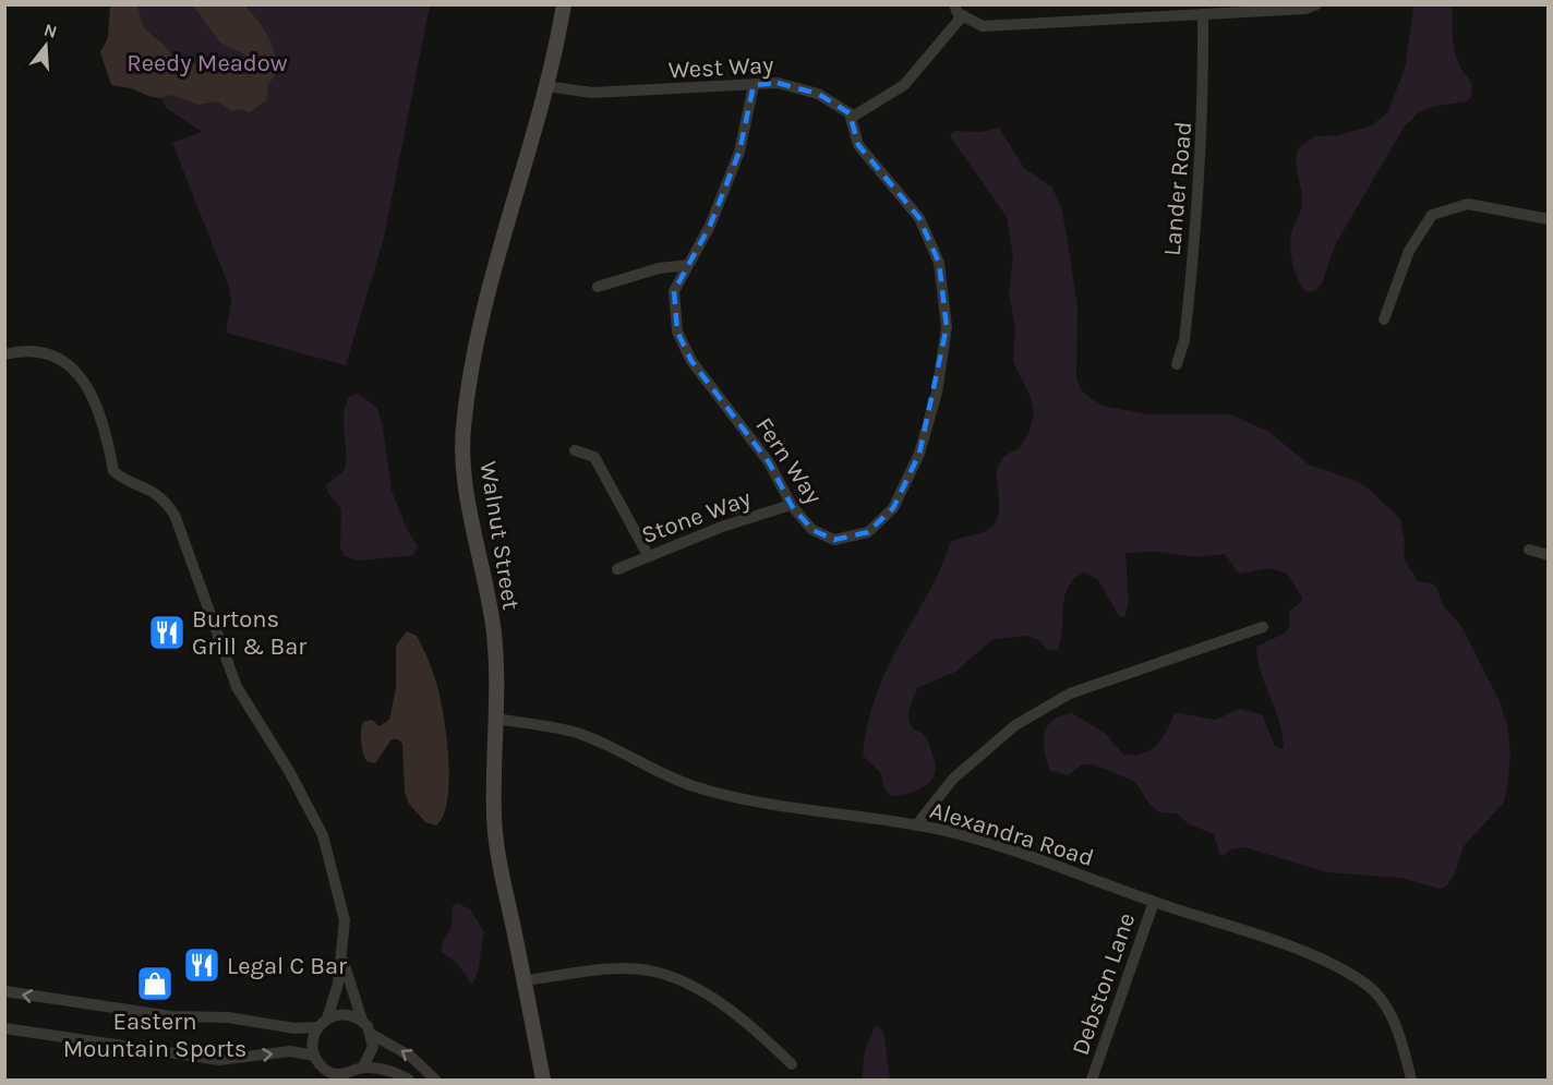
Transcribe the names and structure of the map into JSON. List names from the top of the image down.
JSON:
{
  "streets": {
    "main road": ["Walnut Street"],
    "street": [
      "West Way",
      "Lander Road",
      "Fern Way",
      "Stone Way",
      "Alexandra Road",
      "Debston Lane"
    ]
  },
  "crossings": [
    ["West Way", "Fern Way"],
    ["West Way", "Walnut Street"],
    ["Fern Way", "Stone Way"],
    ["Walnut Street", "Alexandra Road"],
    ["Alexandra Road", "Debston Lane"]
  ],
  "parks": ["Reedy Meadow"],
  "places": {
    "restaurant": ["Burtons Grill & Bar", "Legal C Bar"],
    "shop": ["Eastern Mountain Sports"]
  },
  "north": "top"
}
